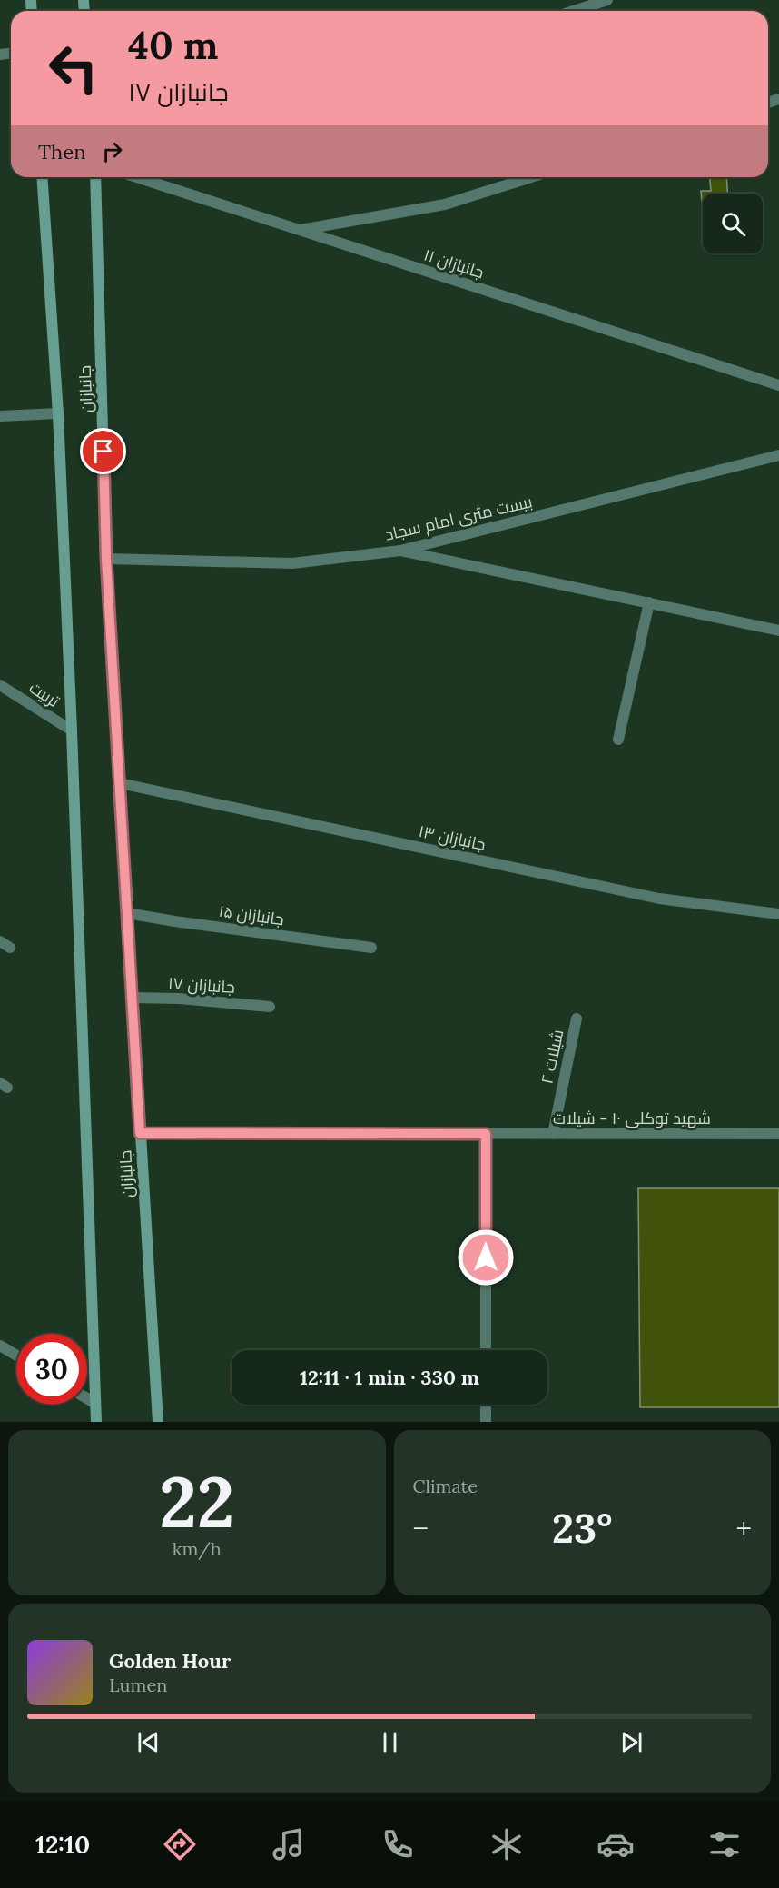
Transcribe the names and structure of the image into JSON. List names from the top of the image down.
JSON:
{
  "streets": {
    "main road": ["جانبازان"],
    "street": [
      "جانبازان ۱۱",
      "بیست متری امام سجاد",
      "تربیت",
      "جانبازان ۱۳",
      "جانبازان ۱۵",
      "جانبازان ۱۷",
      "شیلات ۲",
      "شهید توکلی ۱۰ - شیلات"
    ]
  },
  "crossings": [
    ["جانبازان", "بیست متری امام سجاد"],
    ["جانبازان", "تربیت"],
    ["جانبازان", "جانبازان ۱۳"],
    ["جانبازان", "جانبازان ۱۵"],
    ["جانبازان", "جانبازان ۱۷"],
    ["شیلات ۲", "شهید توکلی ۱۰ - شیلات"]
  ],
  "page": {
    "turn": ["40 m", "جانبازان ۱۷"],
    "then": "Then",
    "limit": "30",
    "trip": "12:11 · 1 min · 330 m",
    "tile": [
      ["22", "km/h"],
      "Climate"
    ],
    "heat": ["−", "23°", "+"],
    "song": ["Golden Hour", "Lumen"],
    "tabs": "12:10"
  }
}
